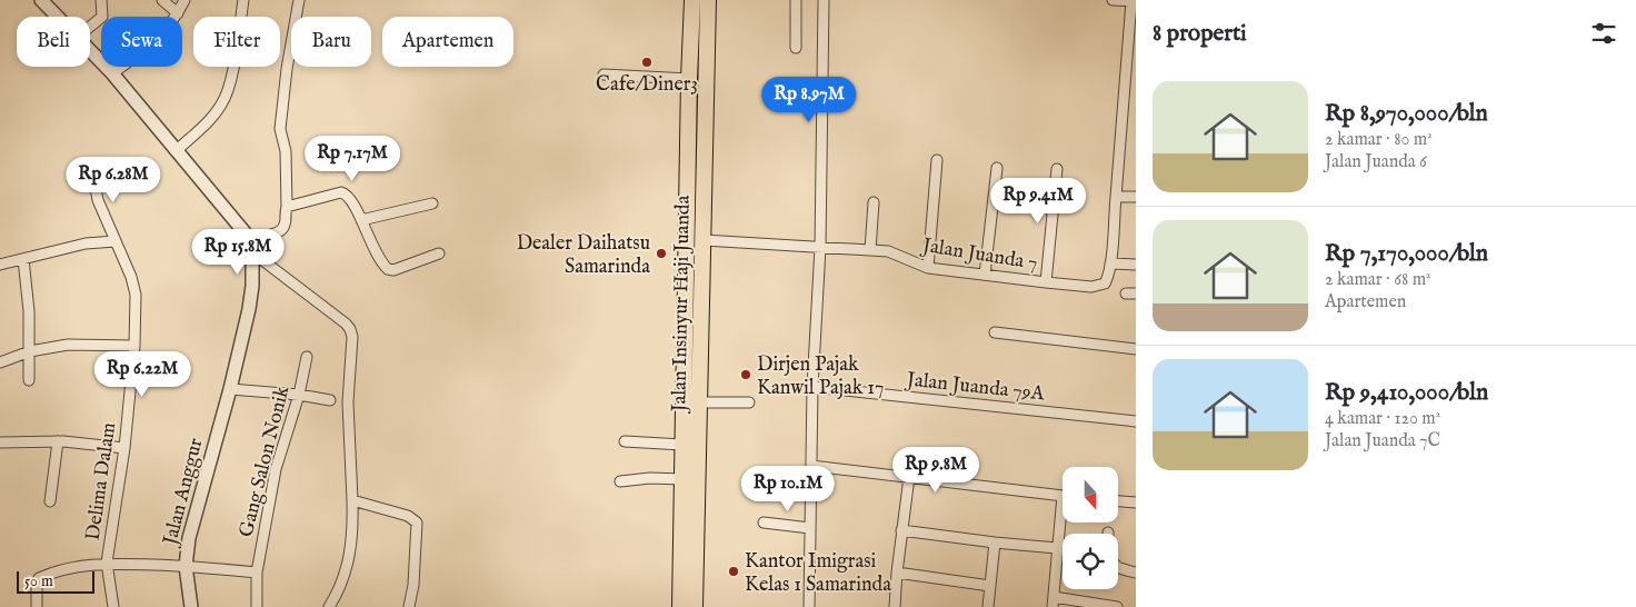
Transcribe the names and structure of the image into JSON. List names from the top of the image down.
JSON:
{
  "streets": {
    "highway": ["Jalan Insinyur Haji Juanda"],
    "street": [
      "Jalan Juanda 7",
      "Jalan Juanda 79A",
      "Gang Salon Nonik",
      "Delima Dalam",
      "Jalan Anggur"
    ]
  },
  "crossings": [
    ["Jalan Juanda 7", "Jalan Insinyur Haji Juanda"]
  ],
  "places": [
    "Cafe/Diner3",
    "Dealer Daihatsu Samarinda",
    "Dirjen Pajak Kanwil Pajak 17",
    "Kantor Imigrasi Kelas 1 Samarinda"
  ],
  "scale_bar": "50 m",
  "north": "bottom",
  "page": {
    "heading": "8 properti",
    "chip": [
      "Beli",
      "Sewa",
      "Filter",
      "Baru",
      "Apartemen"
    ],
    "list": [
      {
        "name": "Rp 8,970,000/bln",
        "note": "2 kamar · 80 m² · Jalan Juanda 6"
      },
      {
        "name": "Rp 7,170,000/bln",
        "note": "2 kamar · 68 m² · Apartemen"
      },
      {
        "name": "Rp 9,410,000/bln",
        "note": "4 kamar · 120 m² · Jalan Juanda 7C"
      }
    ],
    "price": [
      "Rp 8.97M",
      "Rp 7.17M",
      "Rp 6.28M",
      "Rp 9.41M",
      "Rp 15.8M",
      "Rp 6.22M",
      "Rp 9.8M",
      "Rp 10.1M"
    ],
    "scale": "50 m"
  }
}
